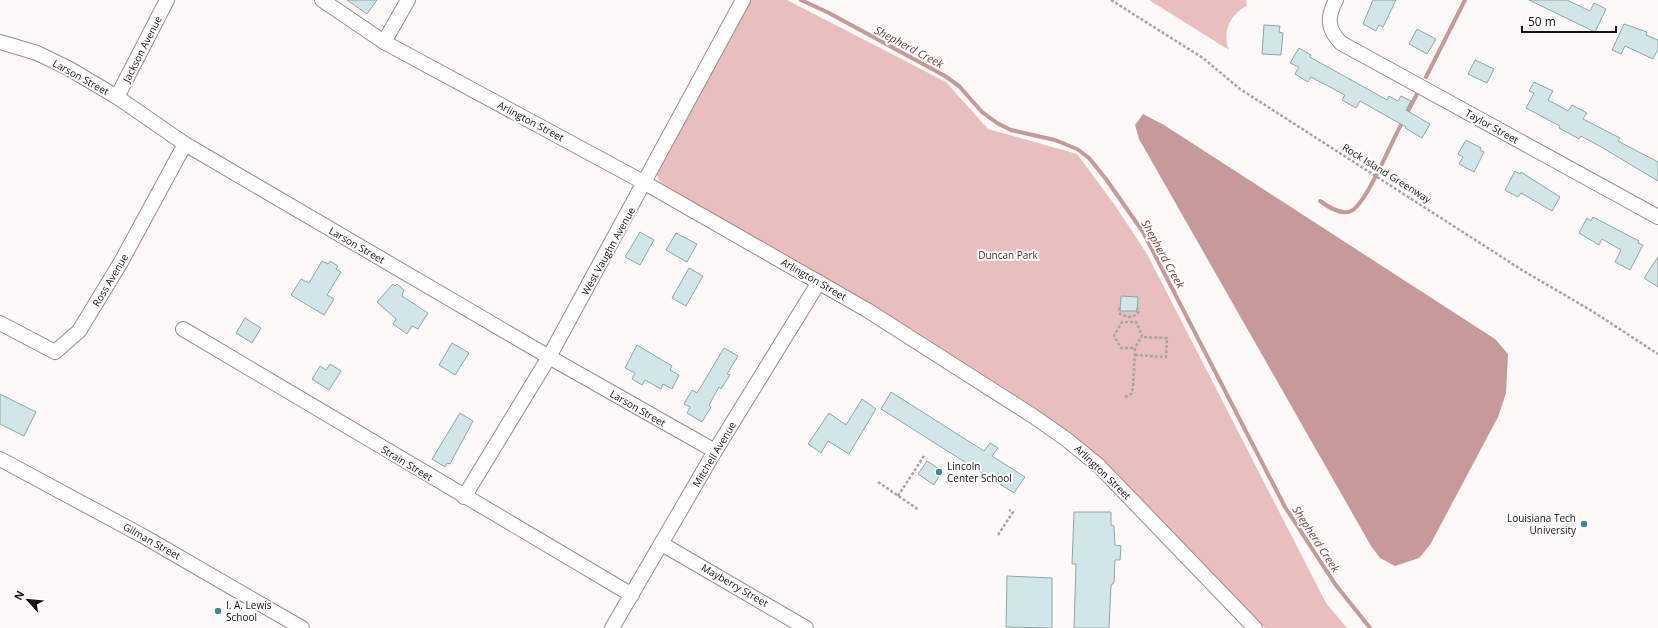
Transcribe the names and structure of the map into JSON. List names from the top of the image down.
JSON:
{
  "streets": {
    "street": [
      "Jackson Avenue",
      "Larson Street",
      "Arlington Street",
      "Taylor Street",
      "West Vaughn Avenue",
      "Ross Avenue",
      "Mitchell Avenue",
      "Strain Street",
      "Gilman Street",
      "Mayberry Street"
    ],
    "path": ["Rock Island Greenway"]
  },
  "crossings": [
    ["Jackson Avenue", "Larson Street"],
    ["Larson Street", "West Vaughn Avenue"],
    ["Larson Street", "Ross Avenue"],
    ["Larson Street", "Mitchell Avenue"],
    ["Arlington Street", "West Vaughn Avenue"],
    ["Arlington Street", "Mitchell Avenue"],
    ["West Vaughn Avenue", "Strain Street"],
    ["Mitchell Avenue", "Strain Street"],
    ["Mitchell Avenue", "Mayberry Street"]
  ],
  "water": ["Shepherd Creek"],
  "parks": ["Duncan Park"],
  "places": ["Lincoln Center School", "Louisiana Tech University", "I. A. Lewis School"],
  "scale_bar": "50 m",
  "north": "top left"
}
